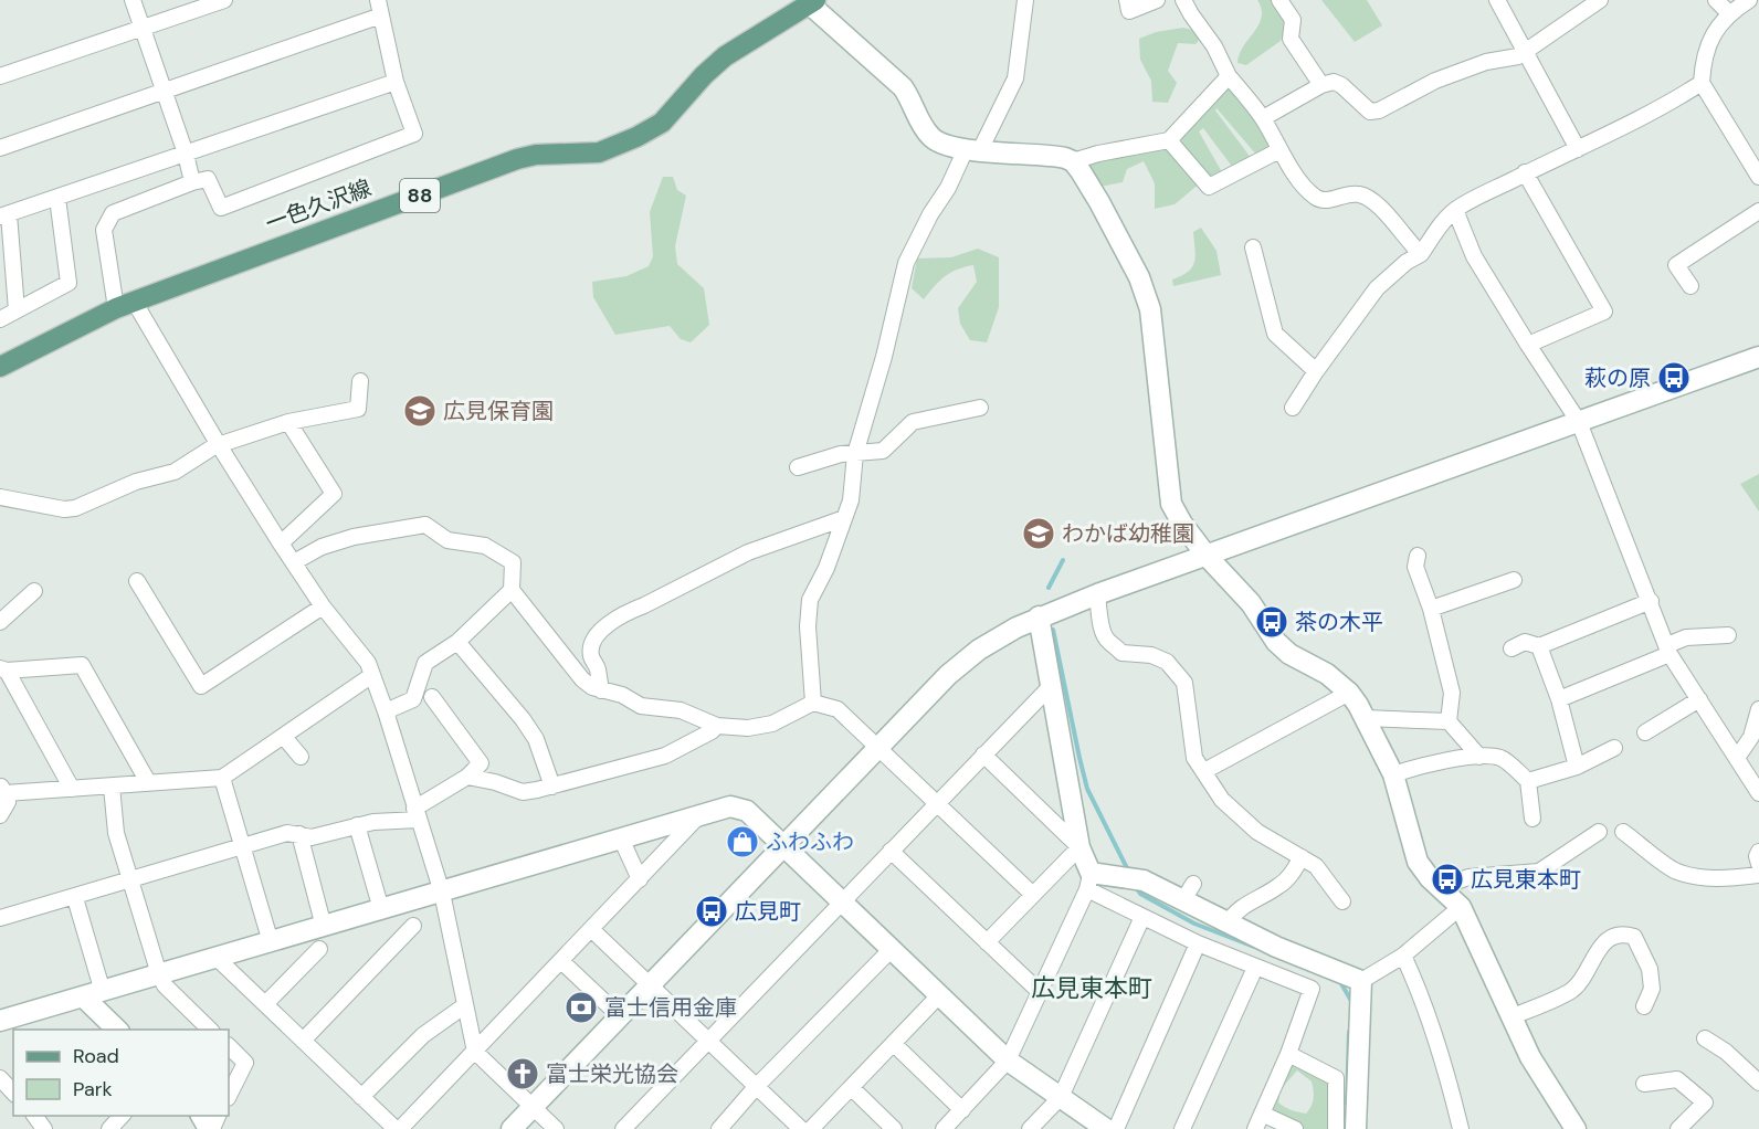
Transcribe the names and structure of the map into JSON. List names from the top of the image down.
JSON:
{
  "streets": {
    "main road": ["88", "一色久沢線"]
  },
  "districts": ["広見東本町"],
  "places": {
    "bus stop": [
      "萩の原",
      "茶の木平",
      "広見東本町",
      "広見町"
    ],
    "school or university": ["広見保育園", "わかば幼稚園"],
    "shop": ["ふわふわ"],
    "bank": ["富士信用金庫"],
    "church": ["富士栄光協会"]
  },
  "legend": ["Road", "Park"]
}
